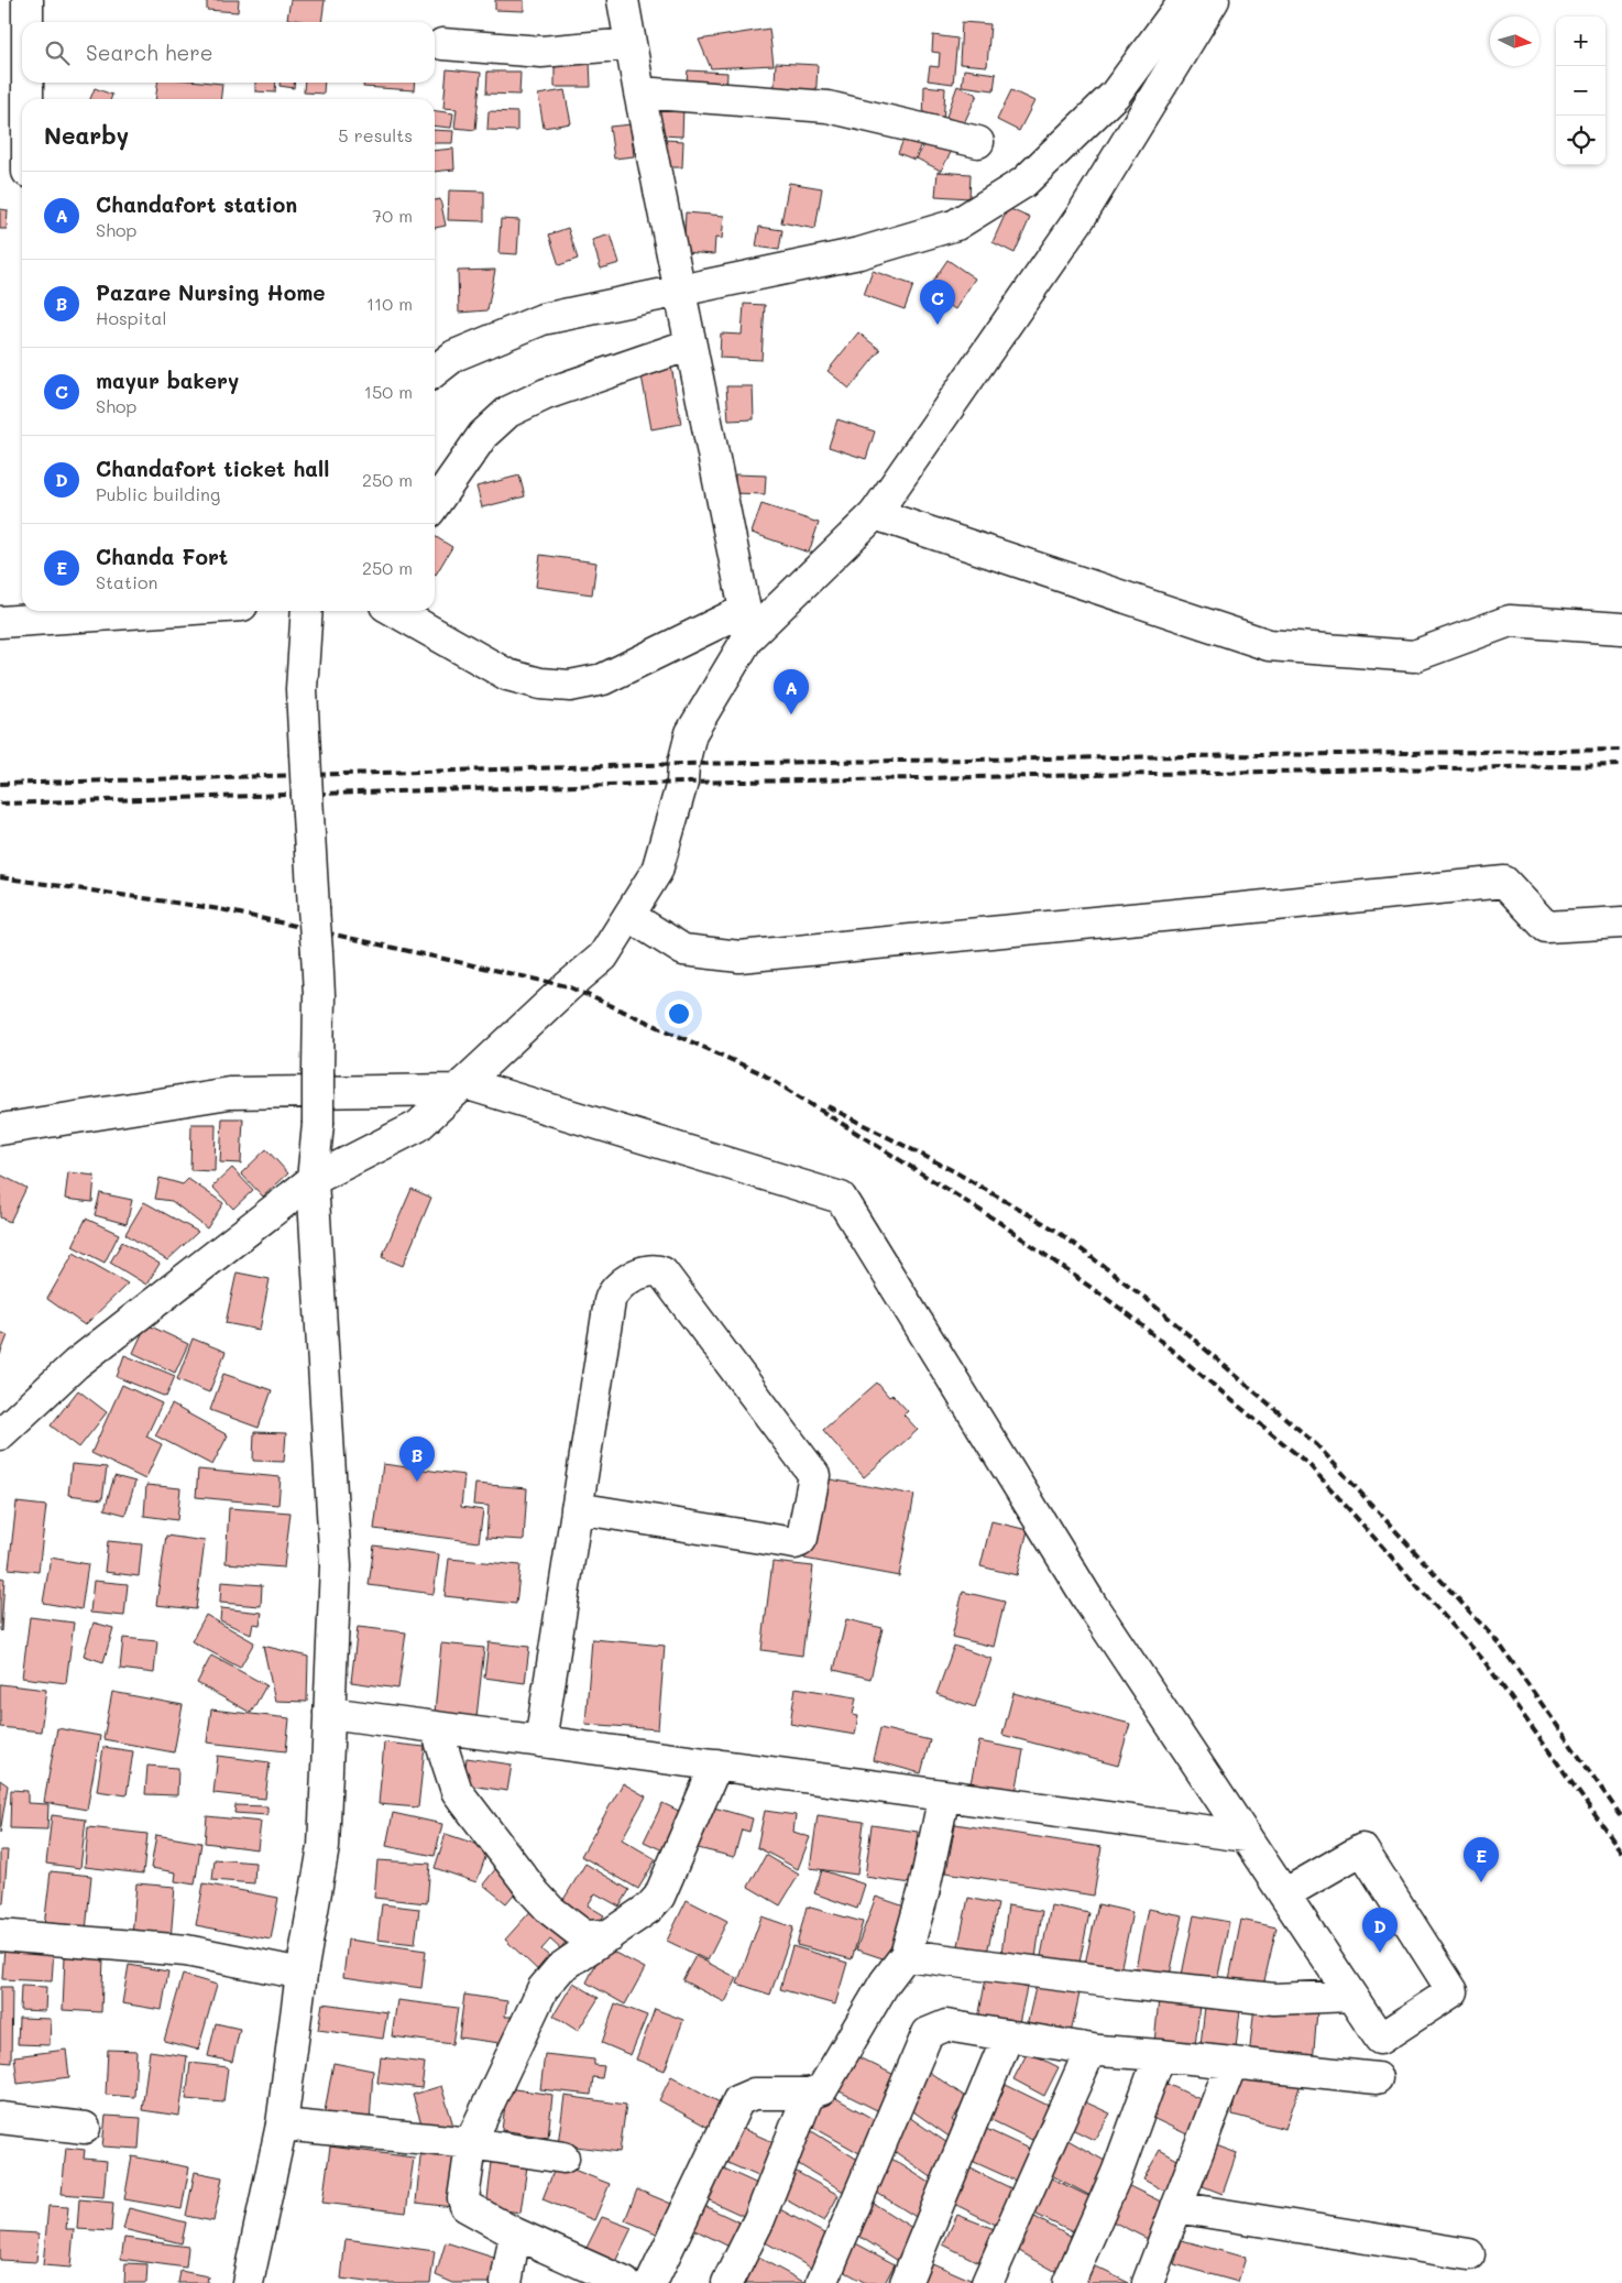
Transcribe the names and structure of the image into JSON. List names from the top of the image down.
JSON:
{
  "north": "right",
  "page": {
    "map_buttons": ["+", "−"],
    "search": "Search here",
    "heading": ["Nearby", "5 results"],
    "list": [
      {
        "mark": "A",
        "name": "Chandafort station",
        "note": "Shop",
        "value": "70 m"
      },
      {
        "mark": "B",
        "name": "Pazare Nursing Home",
        "note": "Hospital",
        "value": "110 m"
      },
      {
        "mark": "C",
        "name": "mayur bakery",
        "note": "Shop",
        "value": "150 m"
      },
      {
        "mark": "D",
        "name": "Chandafort ticket hall",
        "note": "Public building",
        "value": "250 m"
      },
      {
        "mark": "E",
        "name": "Chanda Fort",
        "note": "Station",
        "value": "250 m"
      }
    ],
    "pins": [
      "C",
      "A",
      "B",
      "E",
      "D"
    ]
  }
}
